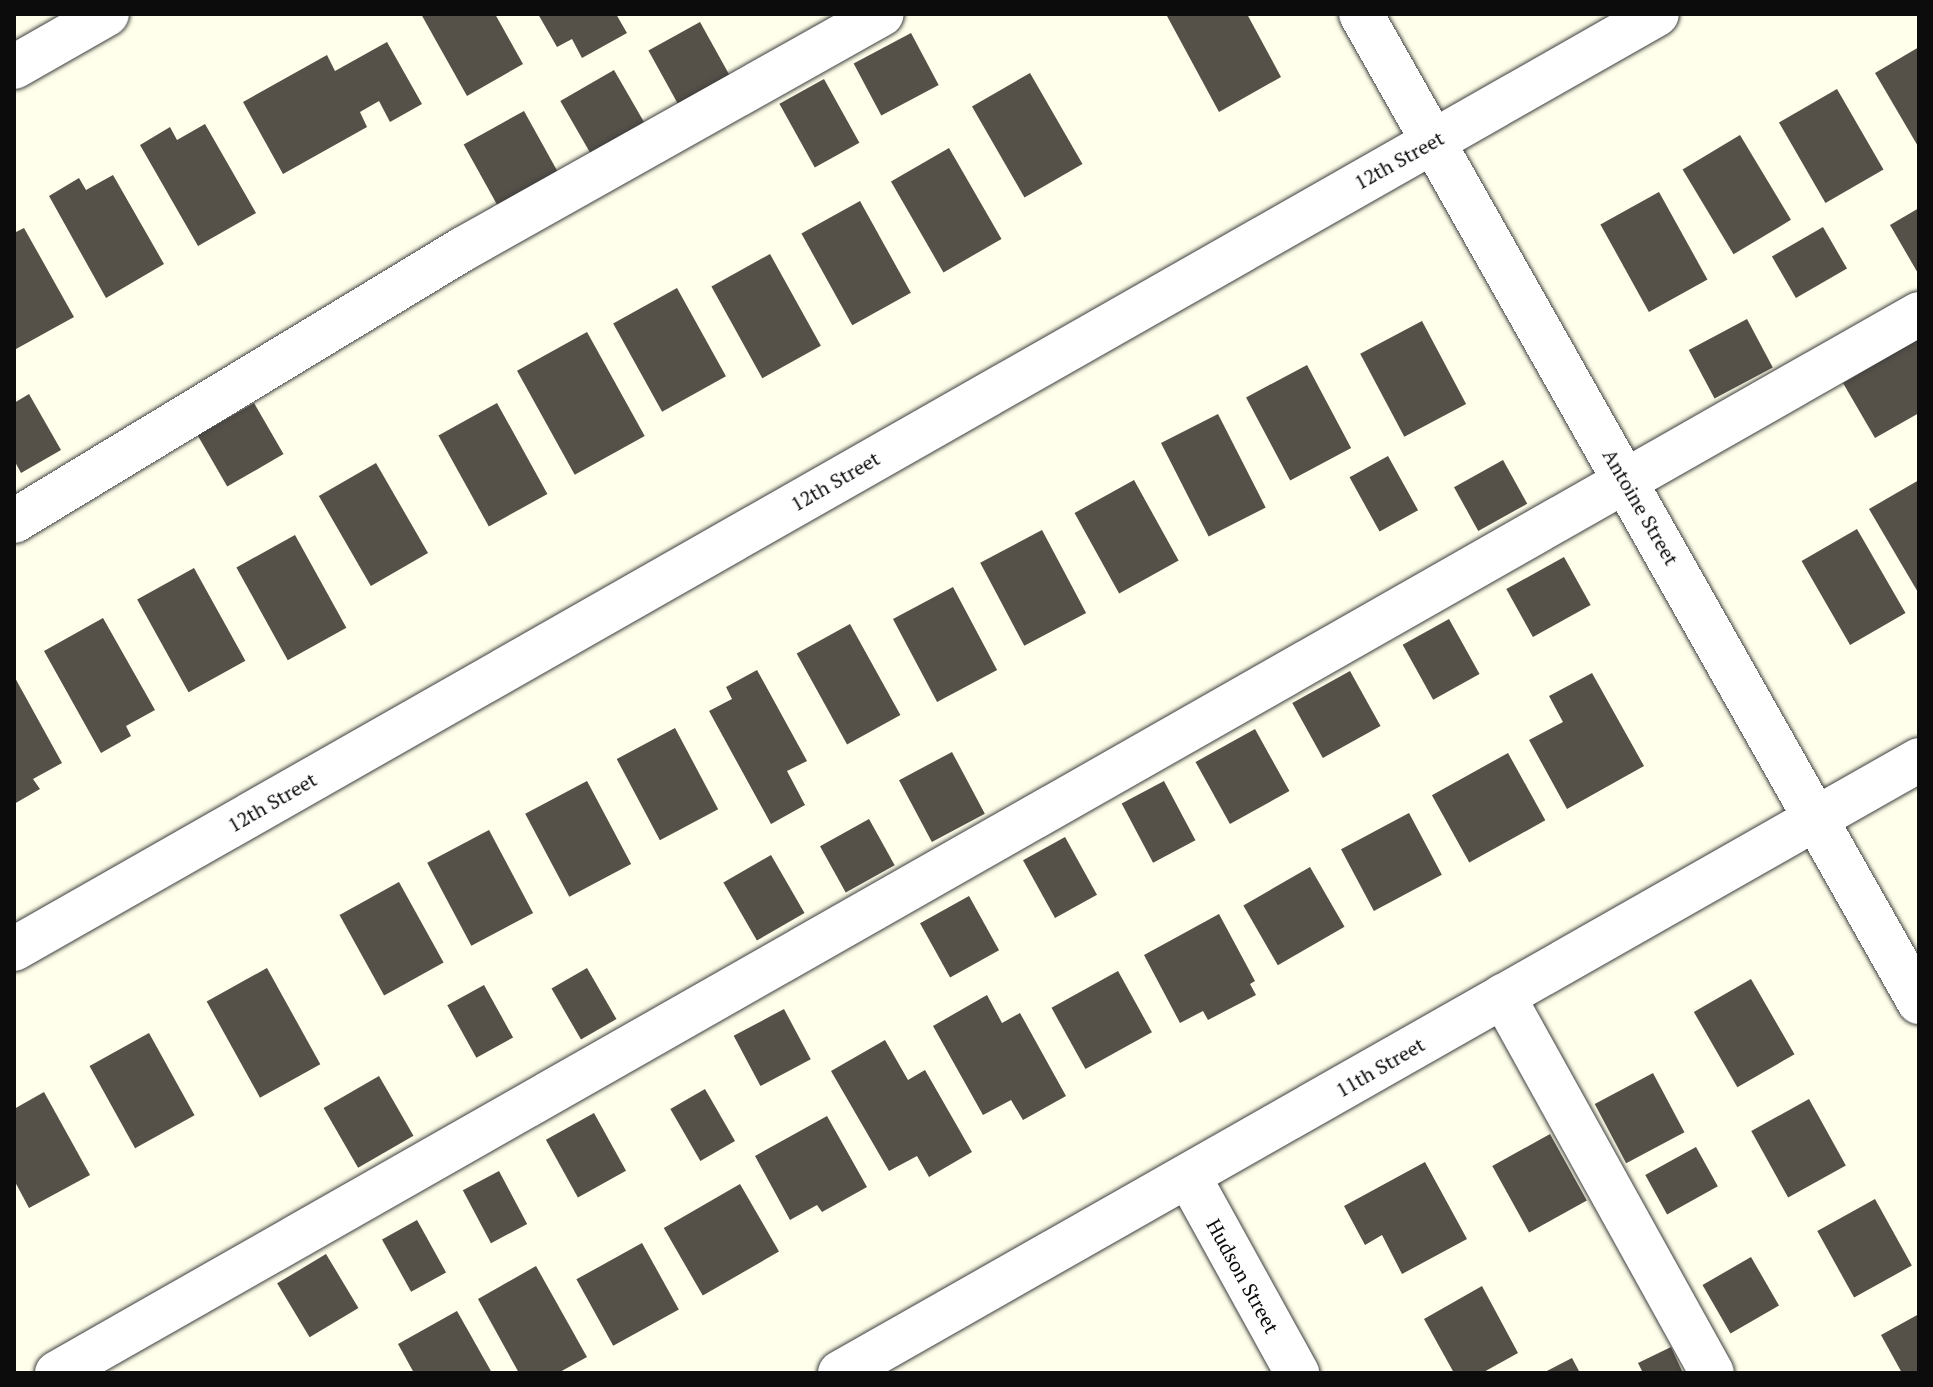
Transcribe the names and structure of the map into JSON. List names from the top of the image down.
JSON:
{
  "streets": {
    "street": [
      "12th Street",
      "Antoine Street",
      "11th Street",
      "Hudson Street"
    ]
  },
  "crossings": [
    ["12th Street", "Antoine Street"],
    ["Antoine Street", "11th Street"],
    ["11th Street", "Hudson Street"]
  ]
}
